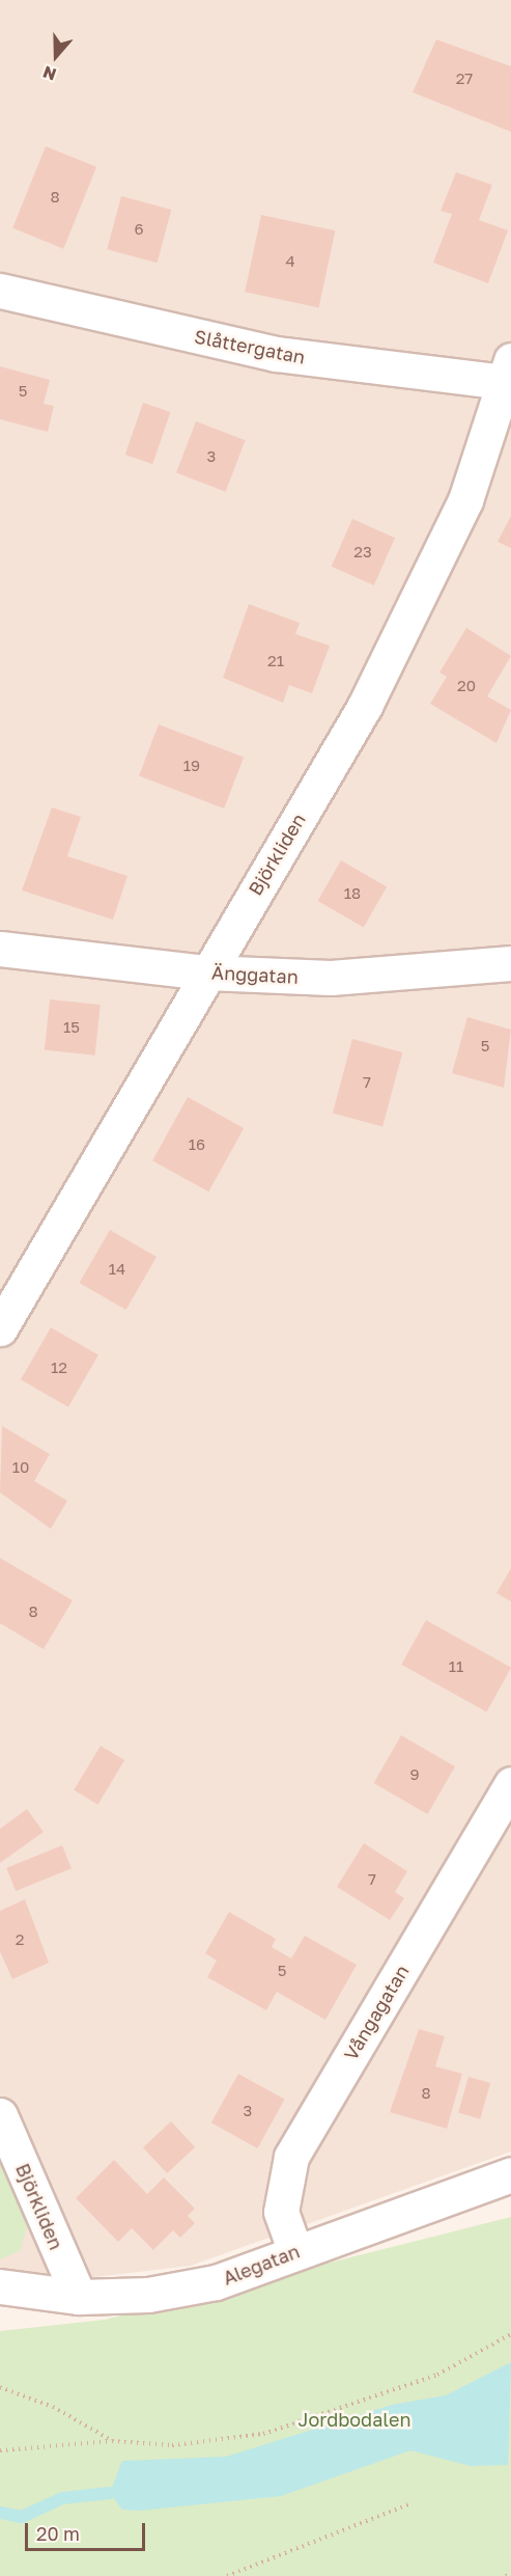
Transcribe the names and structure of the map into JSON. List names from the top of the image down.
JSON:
{
  "streets": {
    "street": [
      "Slåttergatan",
      "Björkliden",
      "Änggatan",
      "Vångagatan",
      "Alegatan"
    ]
  },
  "crossings": [
    ["Slåttergatan", "Björkliden"],
    ["Björkliden", "Änggatan"],
    ["Björkliden", "Alegatan"],
    ["Vångagatan", "Alegatan"]
  ],
  "parks": ["Jordbodalen"],
  "house_numbers": [
    "27",
    "8",
    "6",
    "4",
    "5",
    "3",
    "23",
    "21",
    "20",
    "19",
    "18",
    "15",
    "5",
    "7",
    "16",
    "14",
    "12",
    "10",
    "8",
    "11",
    "9",
    "7",
    "2",
    "5",
    "8",
    "3"
  ],
  "scale_bar": "20 m",
  "north": "bottom"
}
